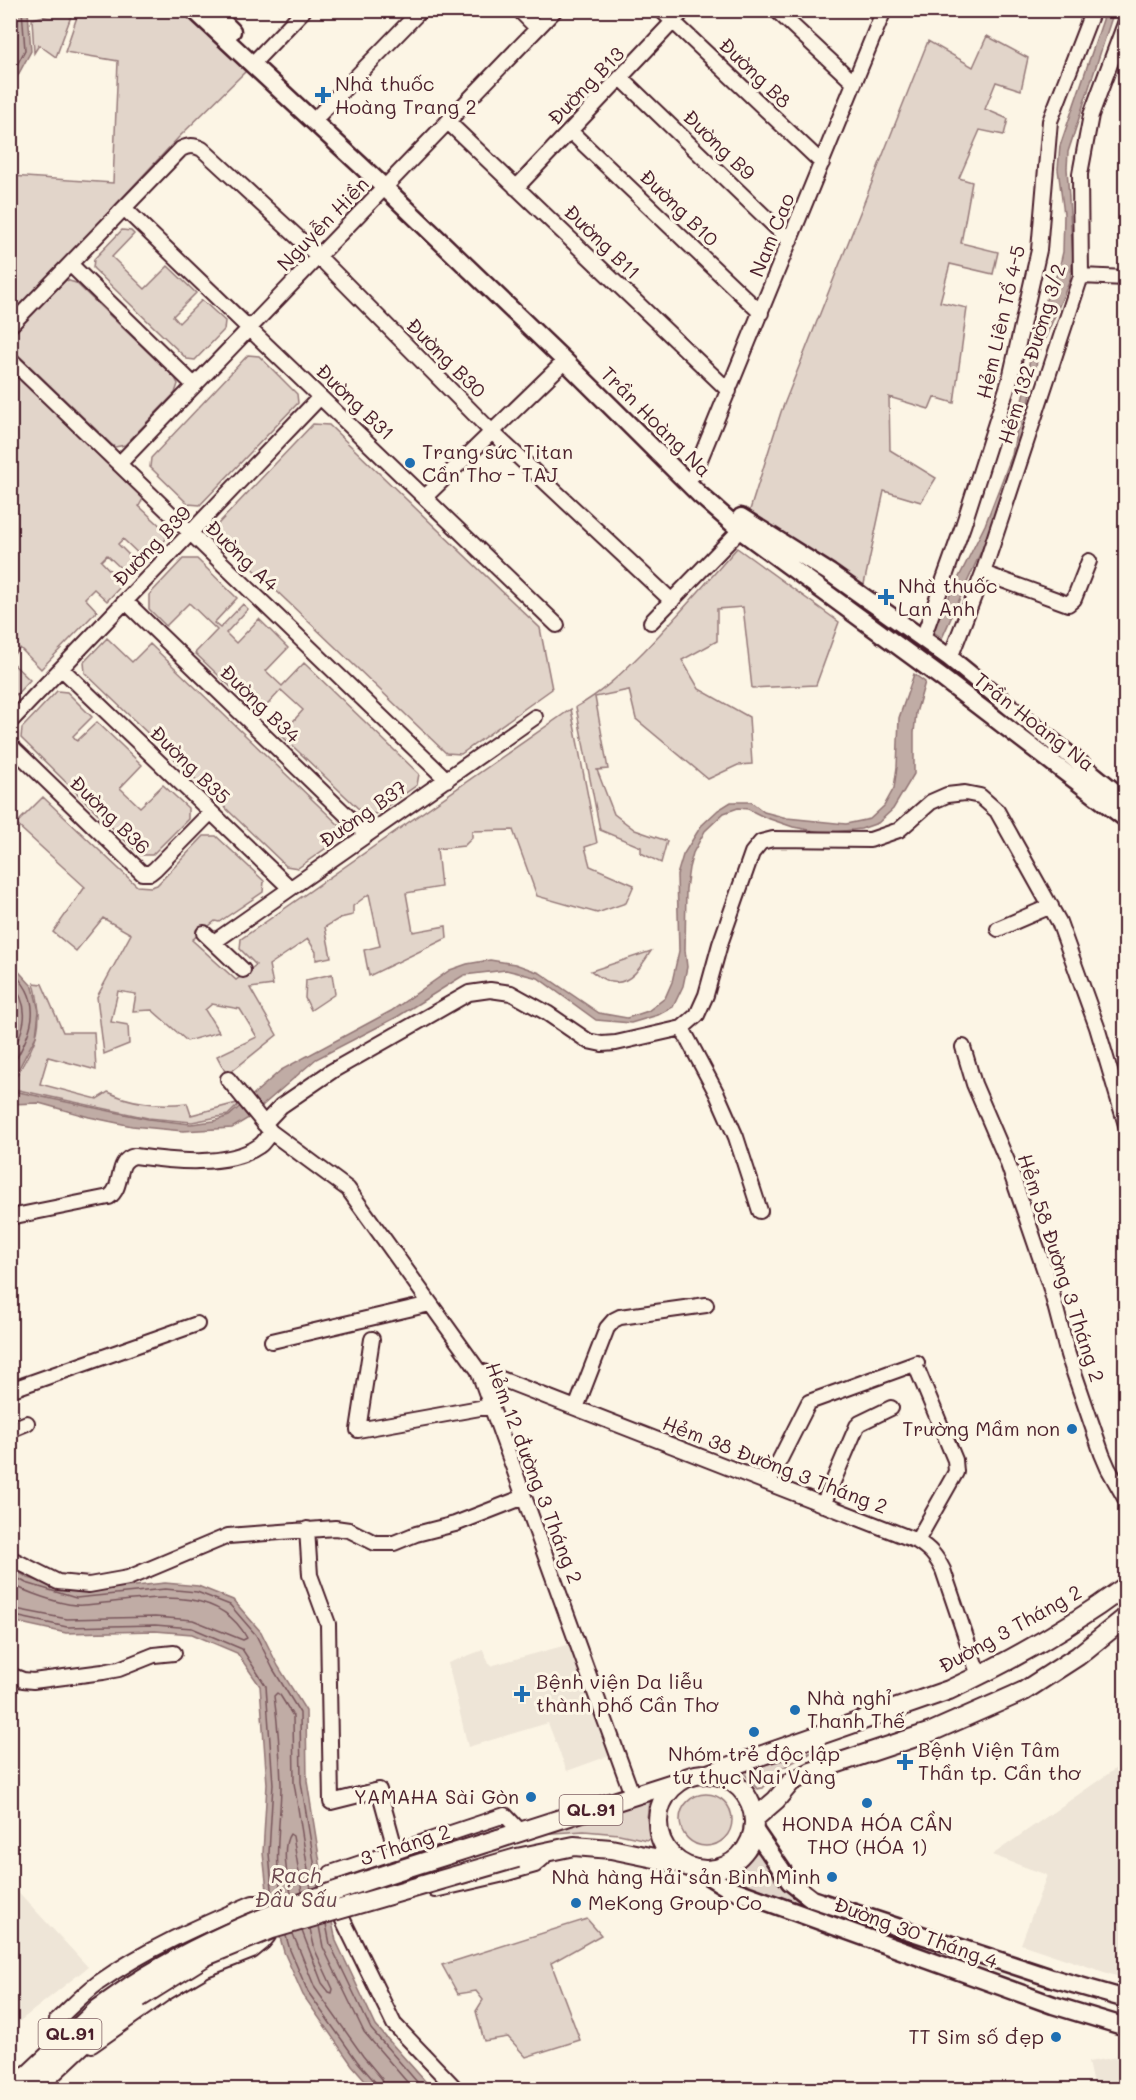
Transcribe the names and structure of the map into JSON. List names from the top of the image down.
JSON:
{
  "streets": {
    "highway": ["Đường 3 Tháng 2", "QL.91", "3 Tháng 2"],
    "main road": ["Trần Hoàng Na", "Đường 30 Tháng 4"],
    "street": [
      "Đường B8",
      "Đường B13",
      "Đường B9",
      "Đường B10",
      "Nguyễn Hiền",
      "Nam Cao",
      "Đường B11",
      "Hẻm Liên Tổ 4-5",
      "Hẻm 132 Đường 3/2",
      "Đường B30",
      "Đường B31",
      "Đường B39",
      "Đường A4",
      "Đường B34",
      "Đường B35",
      "Đường B37",
      "Đường B36",
      "Hẻm 58 Đường 3 Tháng 2",
      "Hẻm 38 Đường 3 Tháng 2",
      "Hẻm 12 đường 3 Tháng 2"
    ]
  },
  "crossings": [
    ["Đường B8", "Đường B13"],
    ["Đường B8", "Nam Cao"],
    ["Đường B13", "Đường B9"],
    ["Đường B13", "Đường B10"],
    ["Đường B13", "Đường B11"],
    ["Đường B9", "Nam Cao"],
    ["Đường B10", "Nam Cao"],
    ["Nguyễn Hiền", "Đường B11"],
    ["Nguyễn Hiền", "Đường B30"],
    ["Nguyễn Hiền", "Đường B31"],
    ["Nguyễn Hiền", "Trần Hoàng Na"],
    ["Nguyễn Hiền", "Đường A4"],
    ["Nam Cao", "Đường B11"],
    ["Nam Cao", "Trần Hoàng Na"],
    ["Hẻm Liên Tổ 4-5", "Trần Hoàng Na"],
    ["Hẻm 132 Đường 3/2", "Trần Hoàng Na"],
    ["Đường B30", "Đường B31"],
    ["Đường B31", "Đường B39"],
    ["Đường B39", "Đường A4"],
    ["Đường B39", "Đường B34"],
    ["Đường B39", "Đường B35"],
    ["Đường A4", "Đường B37"],
    ["Đường B34", "Đường B37"],
    ["Đường B35", "Đường B37"],
    ["Đường B35", "Đường B36"],
    ["Hẻm 38 Đường 3 Tháng 2", "Hẻm 12 đường 3 Tháng 2"],
    ["Hẻm 38 Đường 3 Tháng 2", "Đường 3 Tháng 2"],
    ["Hẻm 12 đường 3 Tháng 2", "3 Tháng 2"],
    ["Đường 3 Tháng 2", "QL.91"],
    ["Đường 3 Tháng 2", "3 Tháng 2"],
    ["Đường 3 Tháng 2", "Đường 30 Tháng 4"],
    ["QL.91", "3 Tháng 2"],
    ["QL.91", "Đường 30 Tháng 4"],
    ["3 Tháng 2", "Đường 30 Tháng 4"]
  ],
  "water": ["Rạch Đầu Sấu"],
  "places": {
    "health": [
      "Nhà thuốc Hoàng Trang 2",
      "Nhà thuốc Lan Anh",
      "Bệnh viện Da liễu thành phố Cần Thơ",
      "Bệnh Viện Tâm Thần tp. Cần thơ"
    ],
    "other": [
      "Trang sức Titan Cần Thơ - TAJ",
      "Trường Mầm non",
      "Nhà nghỉ Thanh Thế",
      "Nhóm trẻ độc lập tư thục Nai Vàng",
      "YAMAHA Sài Gòn",
      "HONDA HÓA CẦN THƠ (HÓA 1)",
      "Nhà hàng Hải sản Bình Minh",
      "MeKong Group Co",
      "TT Sim số đẹp"
    ]
  }
}
